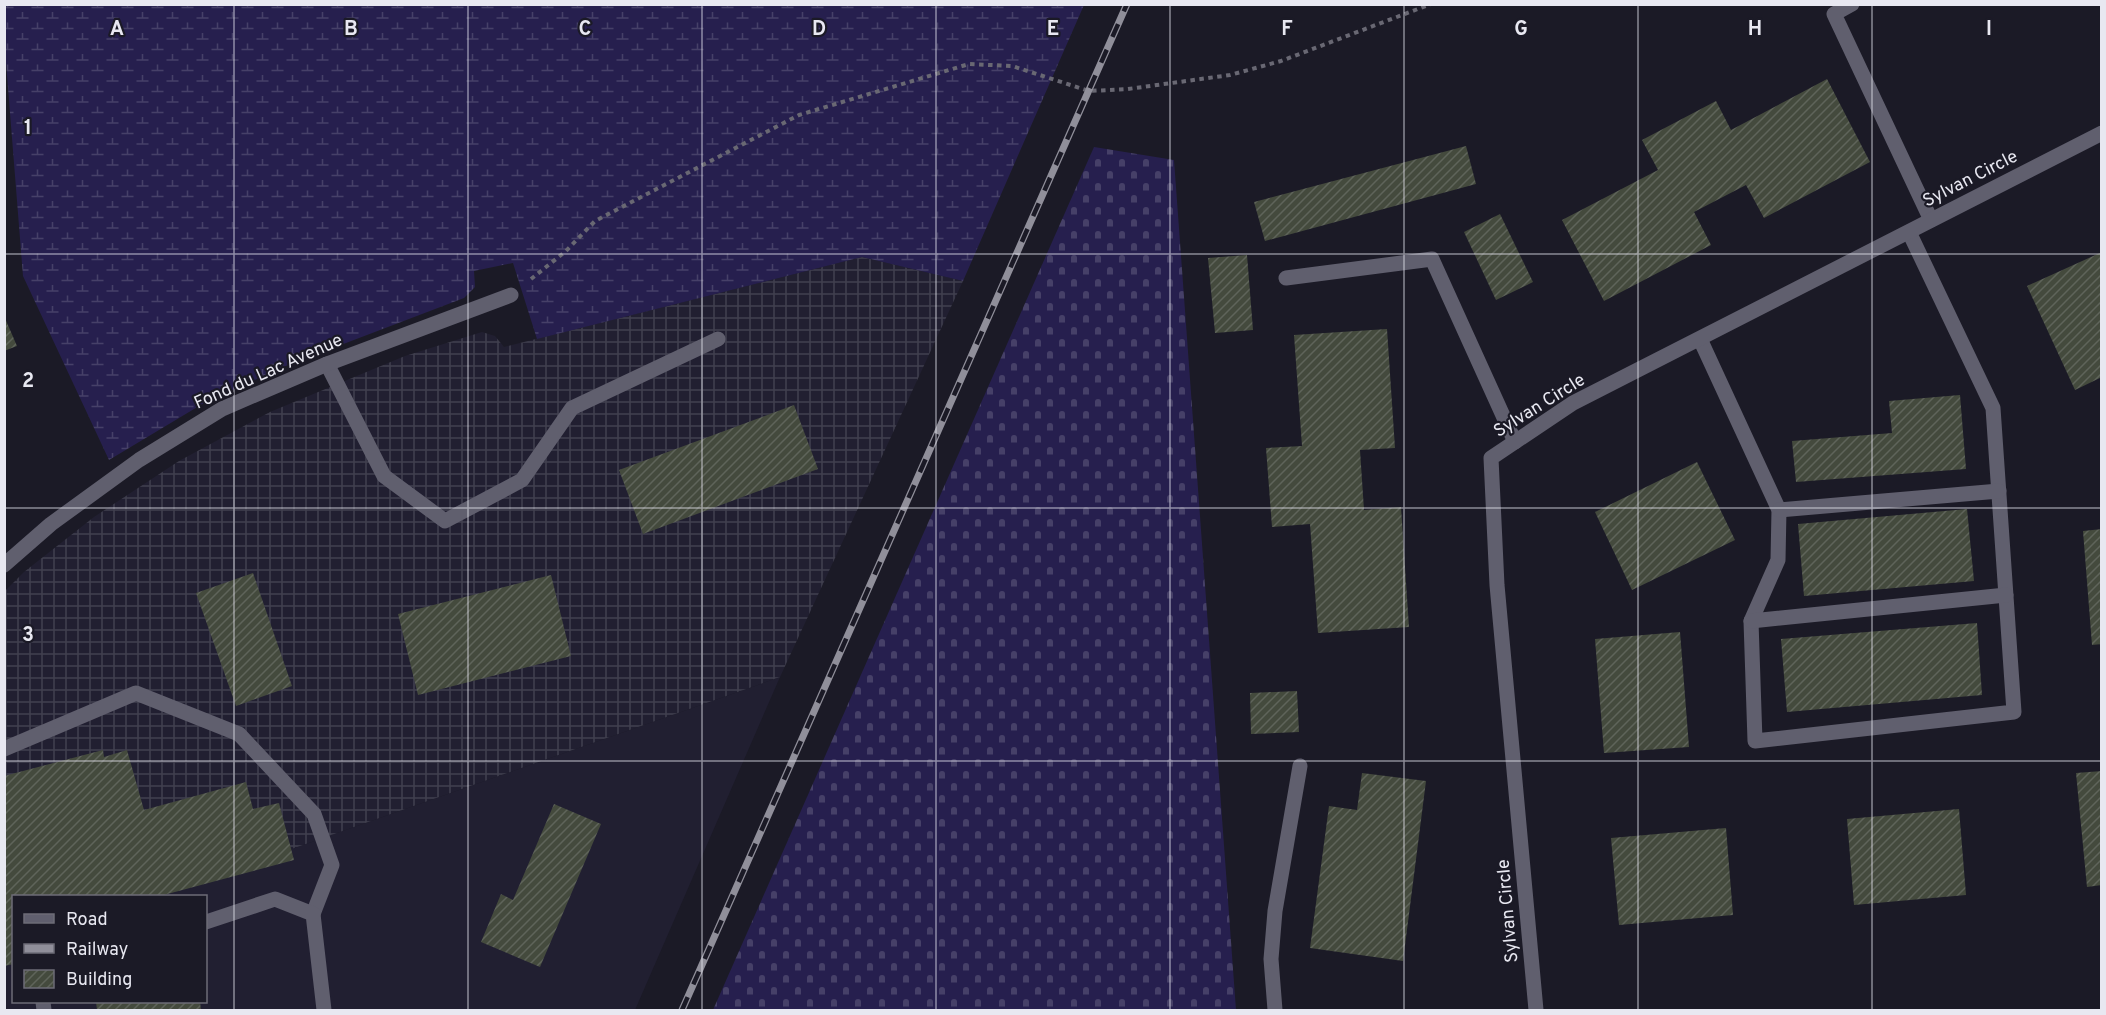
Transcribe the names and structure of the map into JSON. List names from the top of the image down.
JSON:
{
  "streets": {
    "street": ["Sylvan Circle", "Fond du Lac Avenue"]
  },
  "legend": ["Road", "Railway", "Building"],
  "grid": {
    "columns": [
      "A",
      "B",
      "C",
      "D",
      "E",
      "F",
      "G",
      "H",
      "I"
    ],
    "rows": ["1", "2", "3"]
  }
}
